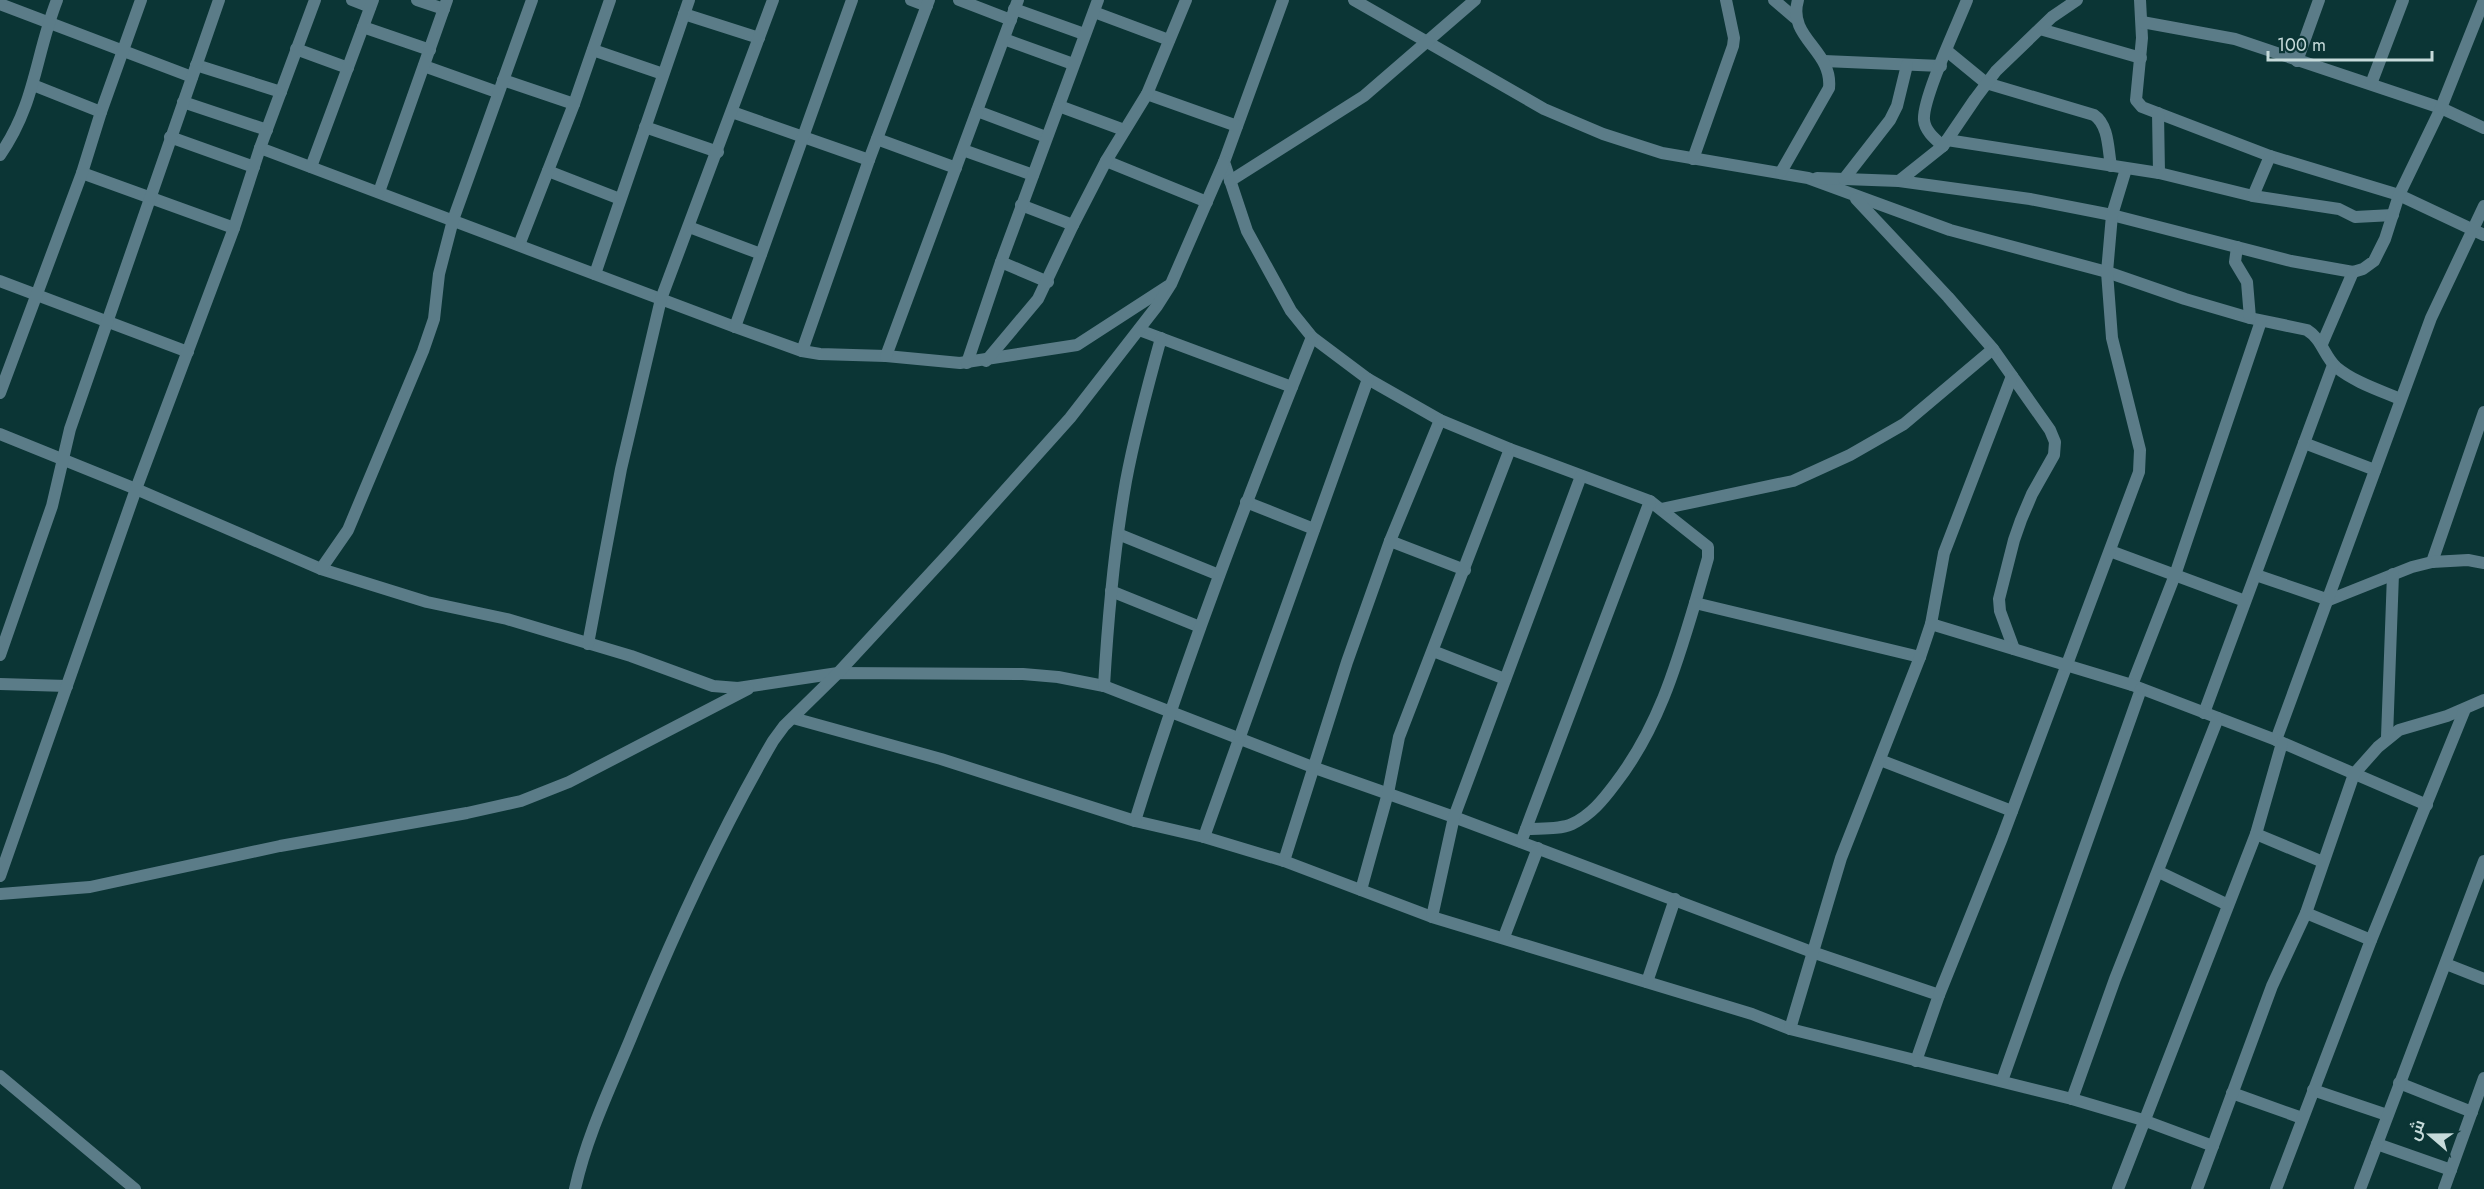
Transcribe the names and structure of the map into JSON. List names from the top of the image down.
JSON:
{
  "scale_bar": "100 m",
  "north": "left"
}
